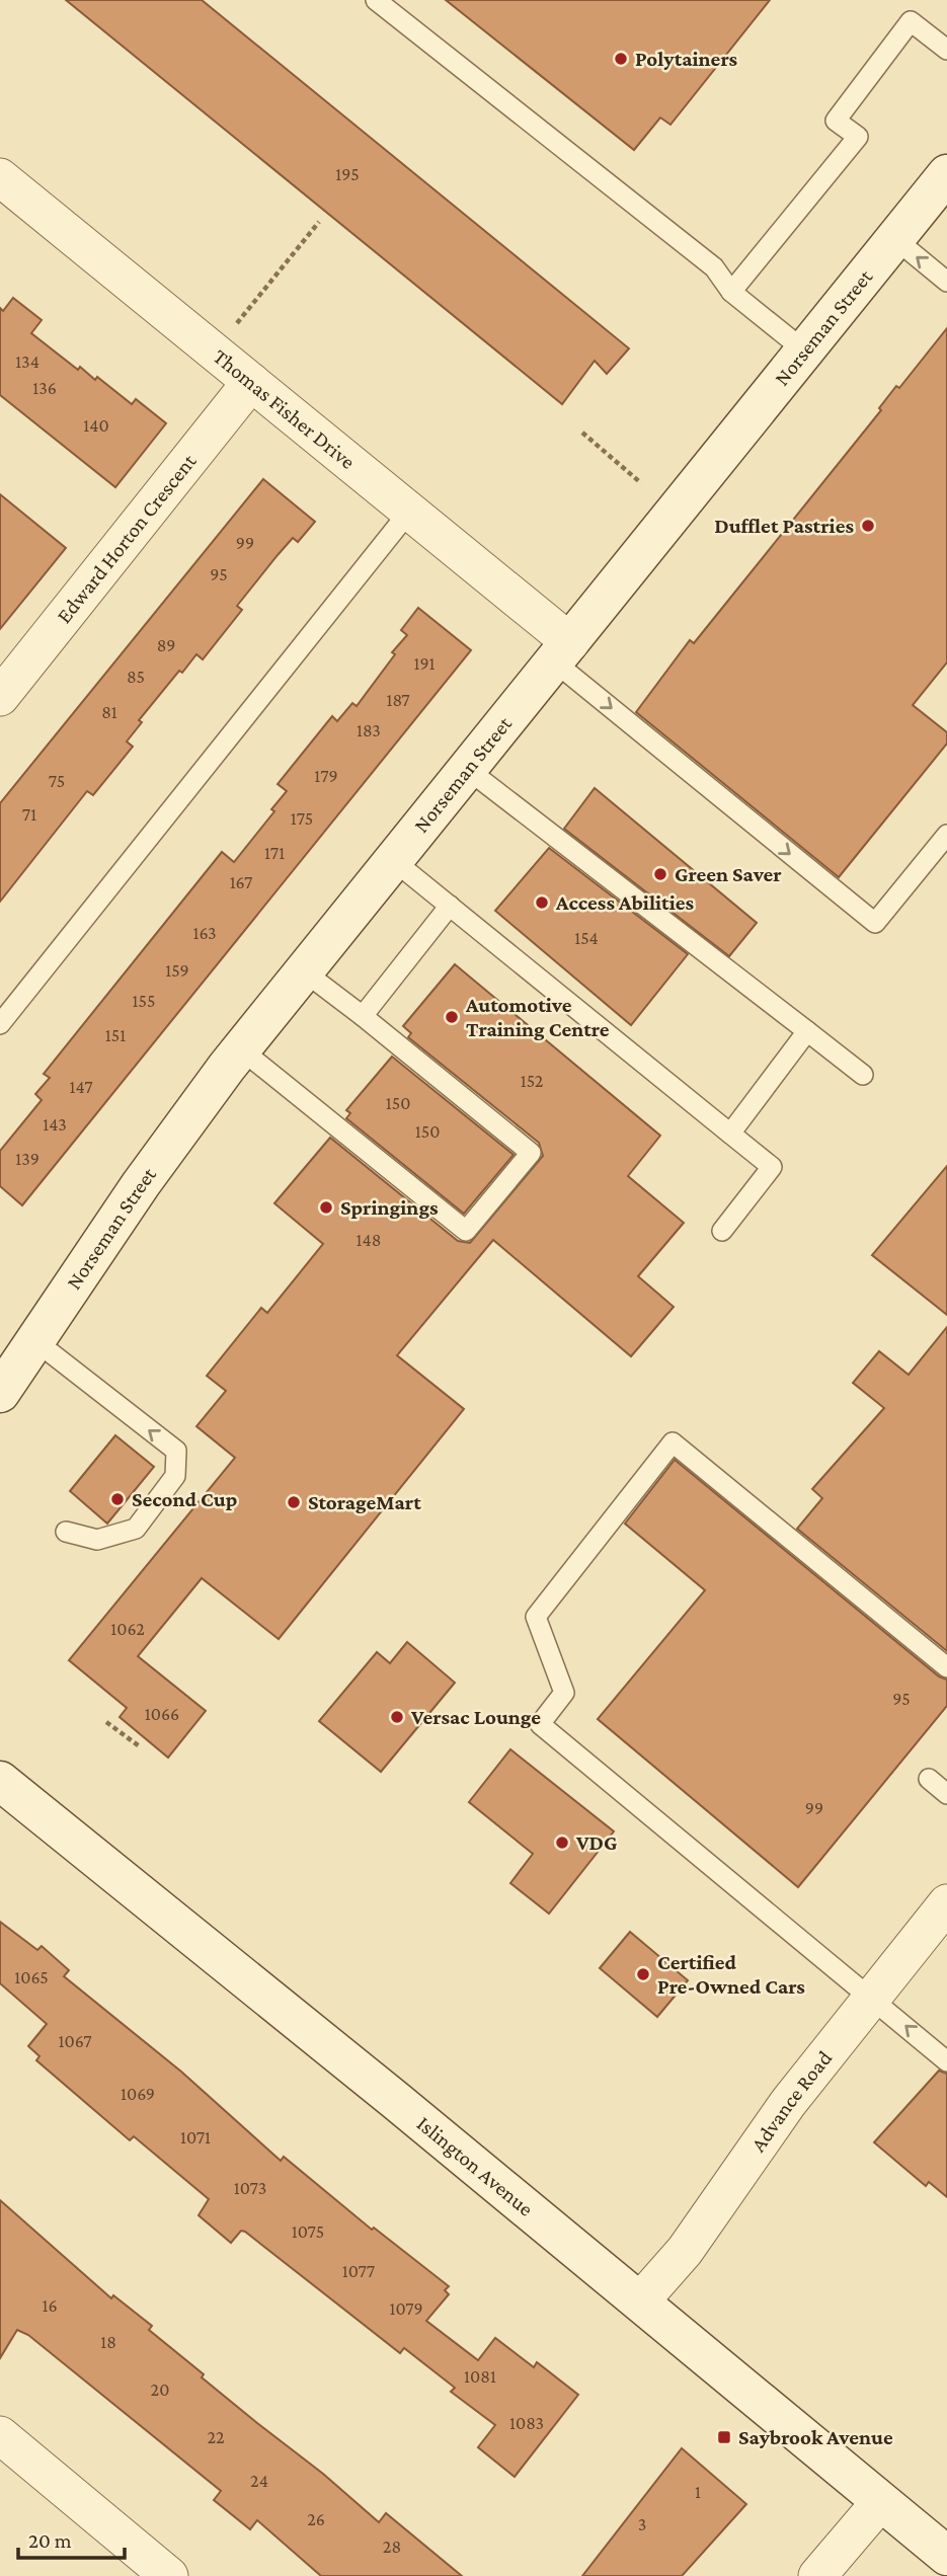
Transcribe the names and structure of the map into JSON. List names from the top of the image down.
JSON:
{
  "streets": {
    "street": [
      "Norseman Street",
      "Thomas Fisher Drive",
      "Edward Horton Crescent",
      "Advance Road",
      "Islington Avenue"
    ]
  },
  "crossings": [
    ["Norseman Street", "Thomas Fisher Drive"],
    ["Thomas Fisher Drive", "Edward Horton Crescent"],
    ["Advance Road", "Islington Avenue"]
  ],
  "places": {
    "other": [
      "Polytainers",
      "Dufflet Pastries",
      "Green Saver",
      "Access Abilities",
      "Automotive Training Centre",
      "Springings",
      "Second Cup",
      "StorageMart",
      "Versac Lounge",
      "VDG",
      "Certified Pre-Owned Cars"
    ],
    "transit": ["Saybrook Avenue"]
  },
  "house_numbers": [
    "195",
    "134",
    "136",
    "140",
    "99",
    "95",
    "89",
    "191",
    "85",
    "187",
    "81",
    "183",
    "179",
    "75",
    "71",
    "175",
    "171",
    "167",
    "163",
    "154",
    "159",
    "155",
    "151",
    "152",
    "147",
    "150",
    "143",
    "150",
    "139",
    "148",
    "1062",
    "95",
    "1066",
    "99",
    "1065",
    "1067",
    "1069",
    "1071",
    "1073",
    "1075",
    "1077",
    "16",
    "1079",
    "18",
    "1081",
    "20",
    "1083",
    "22",
    "24",
    "1",
    "26",
    "3",
    "28"
  ],
  "scale_bar": "20 m"
}
